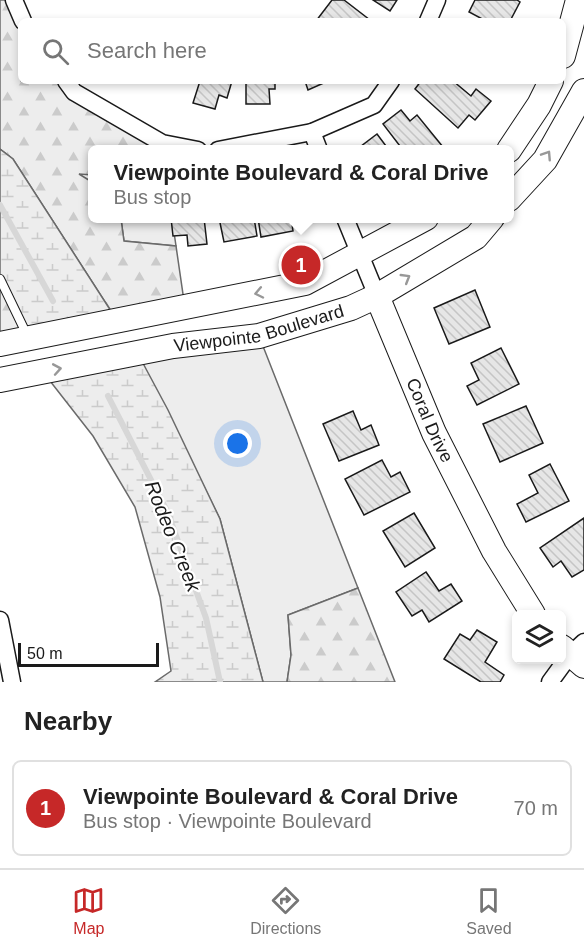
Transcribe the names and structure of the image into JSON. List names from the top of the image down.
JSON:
{
  "streets": {
    "street": ["Viewpointe Boulevard", "Coral Drive"]
  },
  "crossings": [
    ["Viewpointe Boulevard", "Coral Drive"]
  ],
  "water": ["Rodeo Creek"],
  "scale_bar": "50 m",
  "page": {
    "search": "Search here",
    "popup": ["Viewpointe Boulevard & Coral Drive", "Bus stop"],
    "pins": "1",
    "scale": "50 m",
    "heading": "Nearby",
    "list": [
      {
        "mark": "1",
        "name": "Viewpointe Boulevard & Coral Drive",
        "note": "Bus stop · Viewpointe Boulevard",
        "value": "70 m"
      }
    ],
    "nav": ["Map", "Directions", "Saved"]
  }
}
